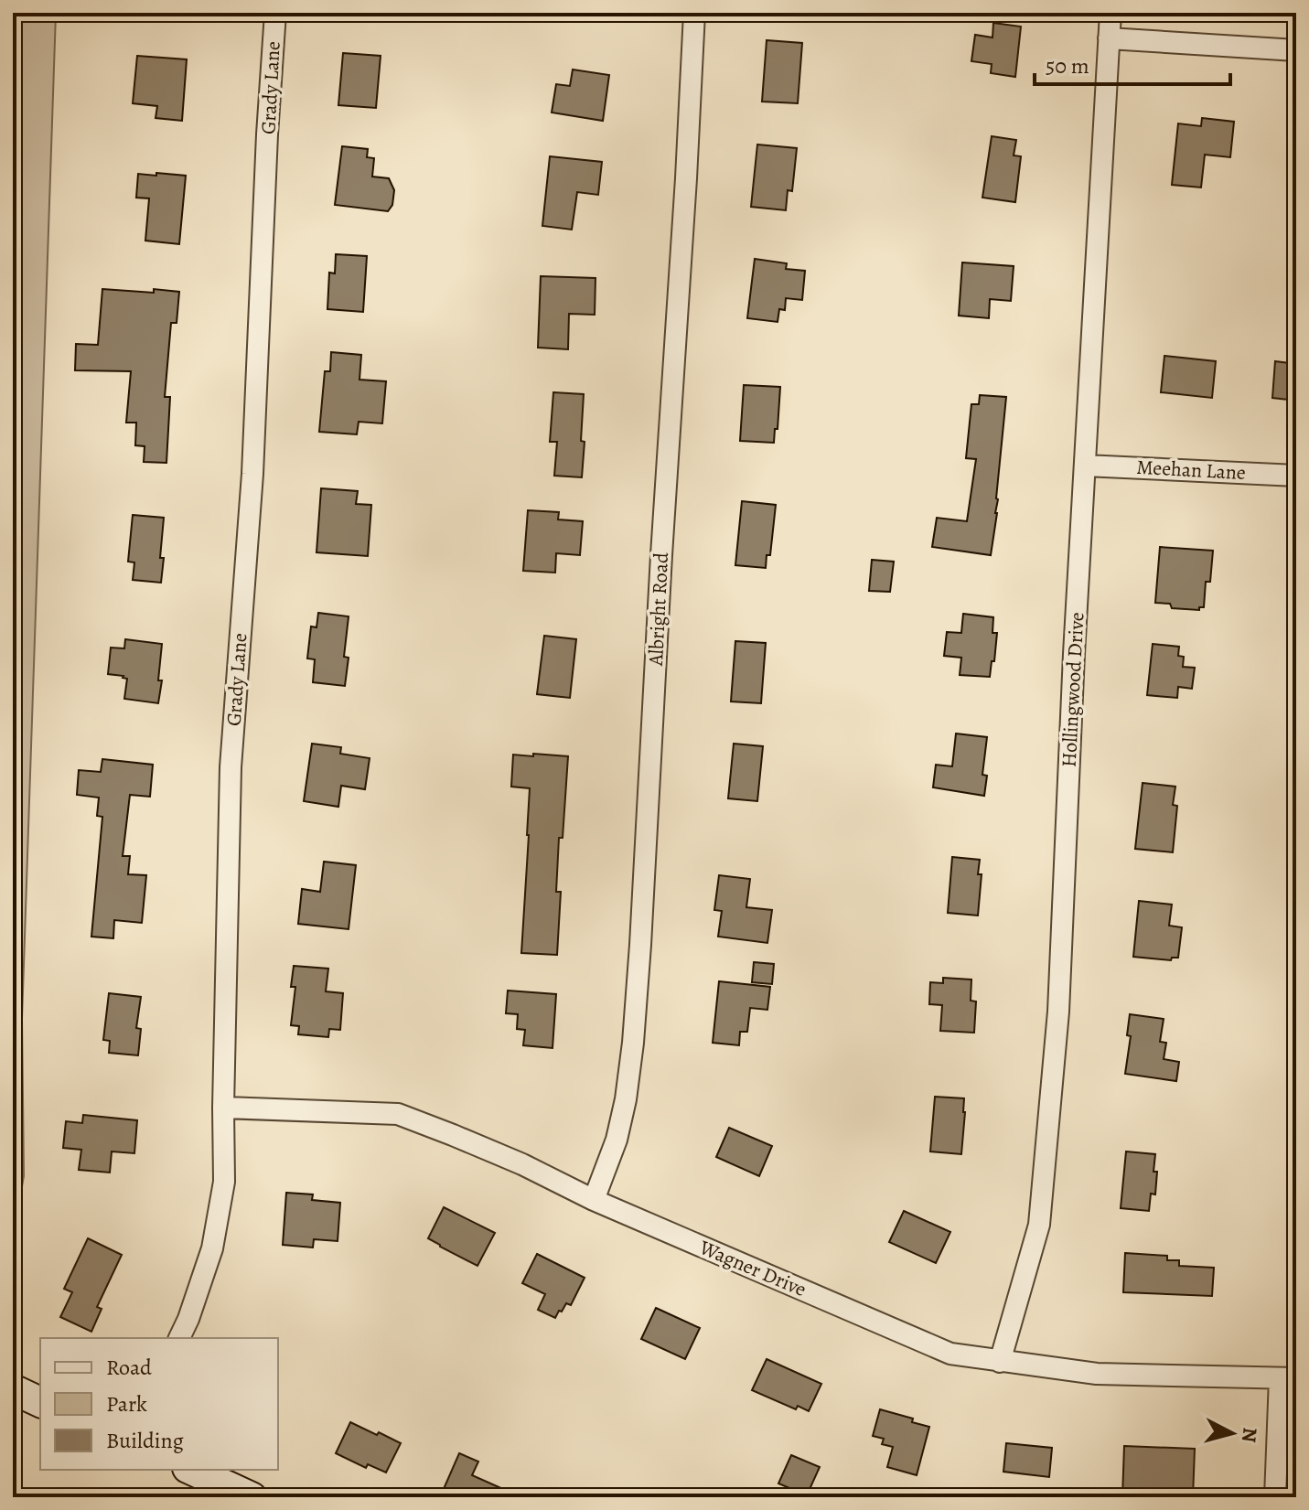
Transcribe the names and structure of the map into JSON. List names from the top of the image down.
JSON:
{
  "streets": {
    "street": [
      "Grady Lane",
      "Meehan Lane",
      "Albright Road",
      "Hollingwood Drive",
      "Wagner Drive"
    ]
  },
  "crossings": [
    ["Grady Lane", "Wagner Drive"],
    ["Meehan Lane", "Hollingwood Drive"],
    ["Albright Road", "Wagner Drive"],
    ["Hollingwood Drive", "Wagner Drive"]
  ],
  "legend": ["Road", "Park", "Building"],
  "scale_bar": "50 m",
  "north": "right"
}
